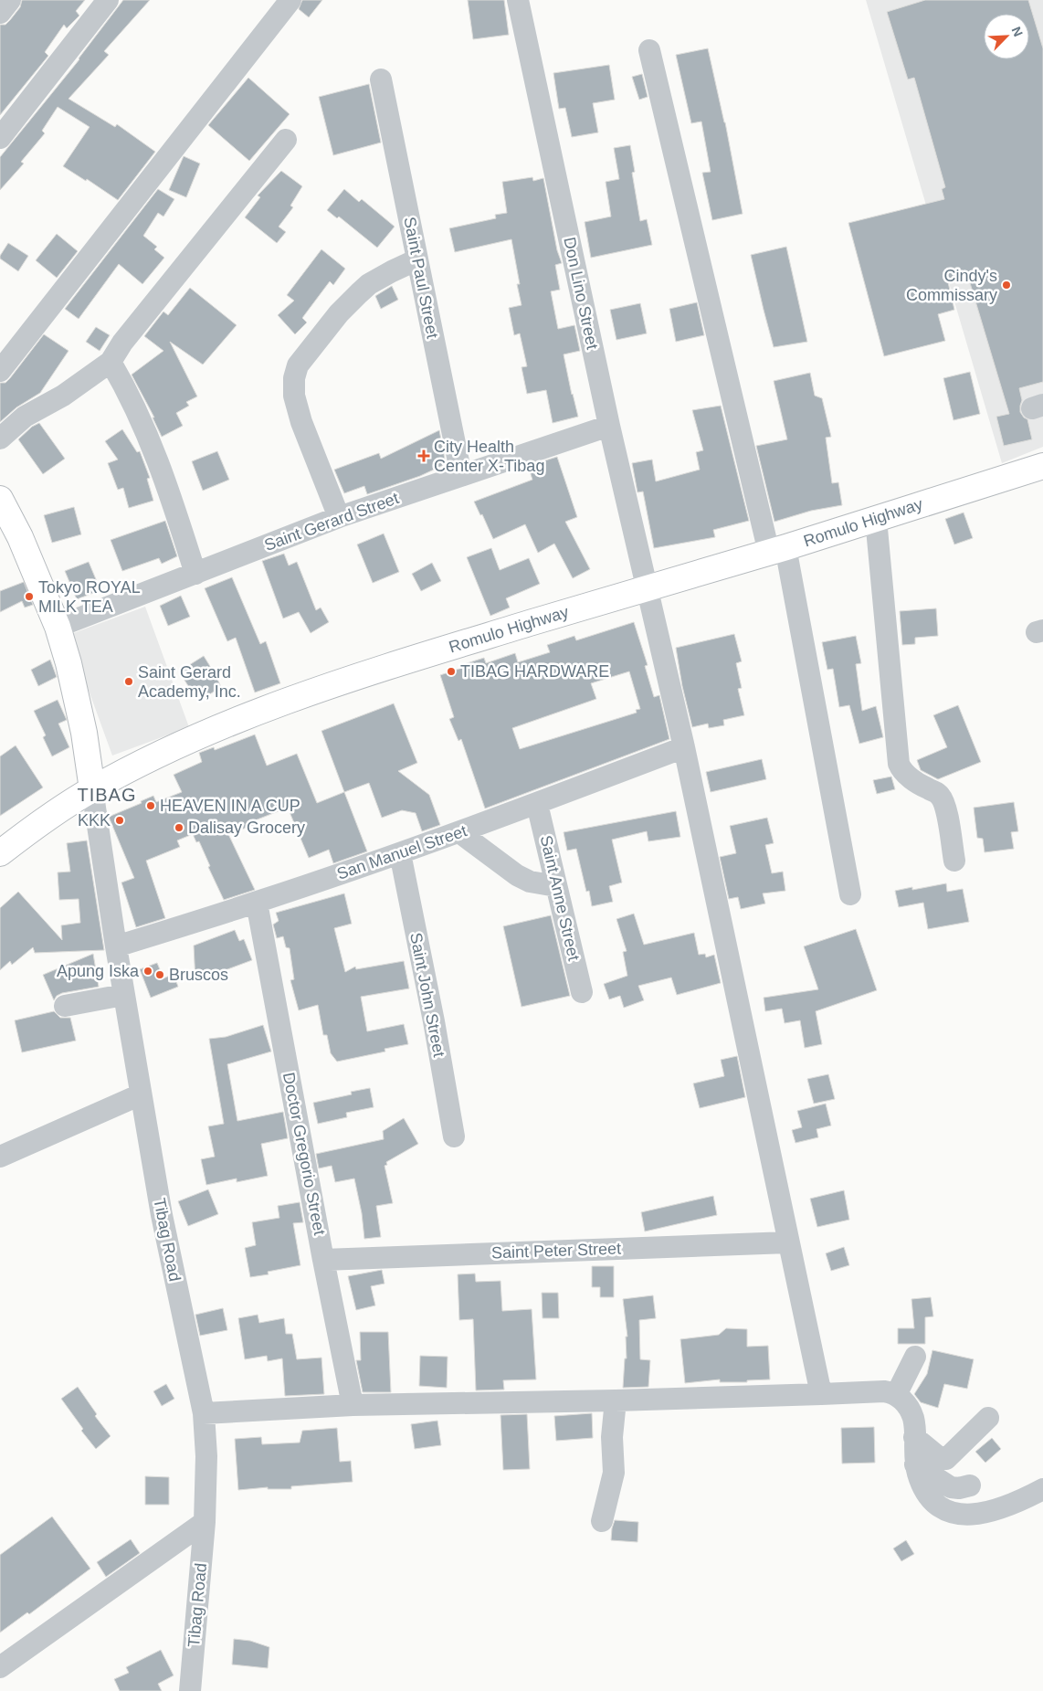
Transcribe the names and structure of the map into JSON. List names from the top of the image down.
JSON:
{
  "streets": {
    "main road": ["Romulo Highway"],
    "street": [
      "Saint Paul Street",
      "Don Lino Street",
      "Saint Gerard Street",
      "San Manuel Street",
      "Saint Anne Street",
      "Saint John Street",
      "Doctor Gregorio Street",
      "Tibag Road",
      "Saint Peter Street"
    ]
  },
  "crossings": [
    ["Saint Paul Street", "Saint Gerard Street"],
    ["Don Lino Street", "Saint Gerard Street"],
    ["Don Lino Street", "Romulo Highway"],
    ["Don Lino Street", "San Manuel Street"],
    ["Don Lino Street", "Saint Peter Street"],
    ["Romulo Highway", "Tibag Road"],
    ["San Manuel Street", "Saint Anne Street"],
    ["San Manuel Street", "Saint John Street"],
    ["San Manuel Street", "Doctor Gregorio Street"],
    ["San Manuel Street", "Tibag Road"],
    ["Doctor Gregorio Street", "Saint Peter Street"]
  ],
  "districts": ["TIBAG"],
  "places": {
    "other": [
      "Cindy's Commissary",
      "Tokyo ROYAL MILK TEA",
      "TIBAG HARDWARE",
      "Saint Gerard Academy, Inc.",
      "HEAVEN IN A CUP",
      "KKK",
      "Dalisay Grocery",
      "Apung Iska",
      "Bruscos"
    ],
    "health": ["City Health Center X-Tibag"]
  },
  "north": "top right"
}
